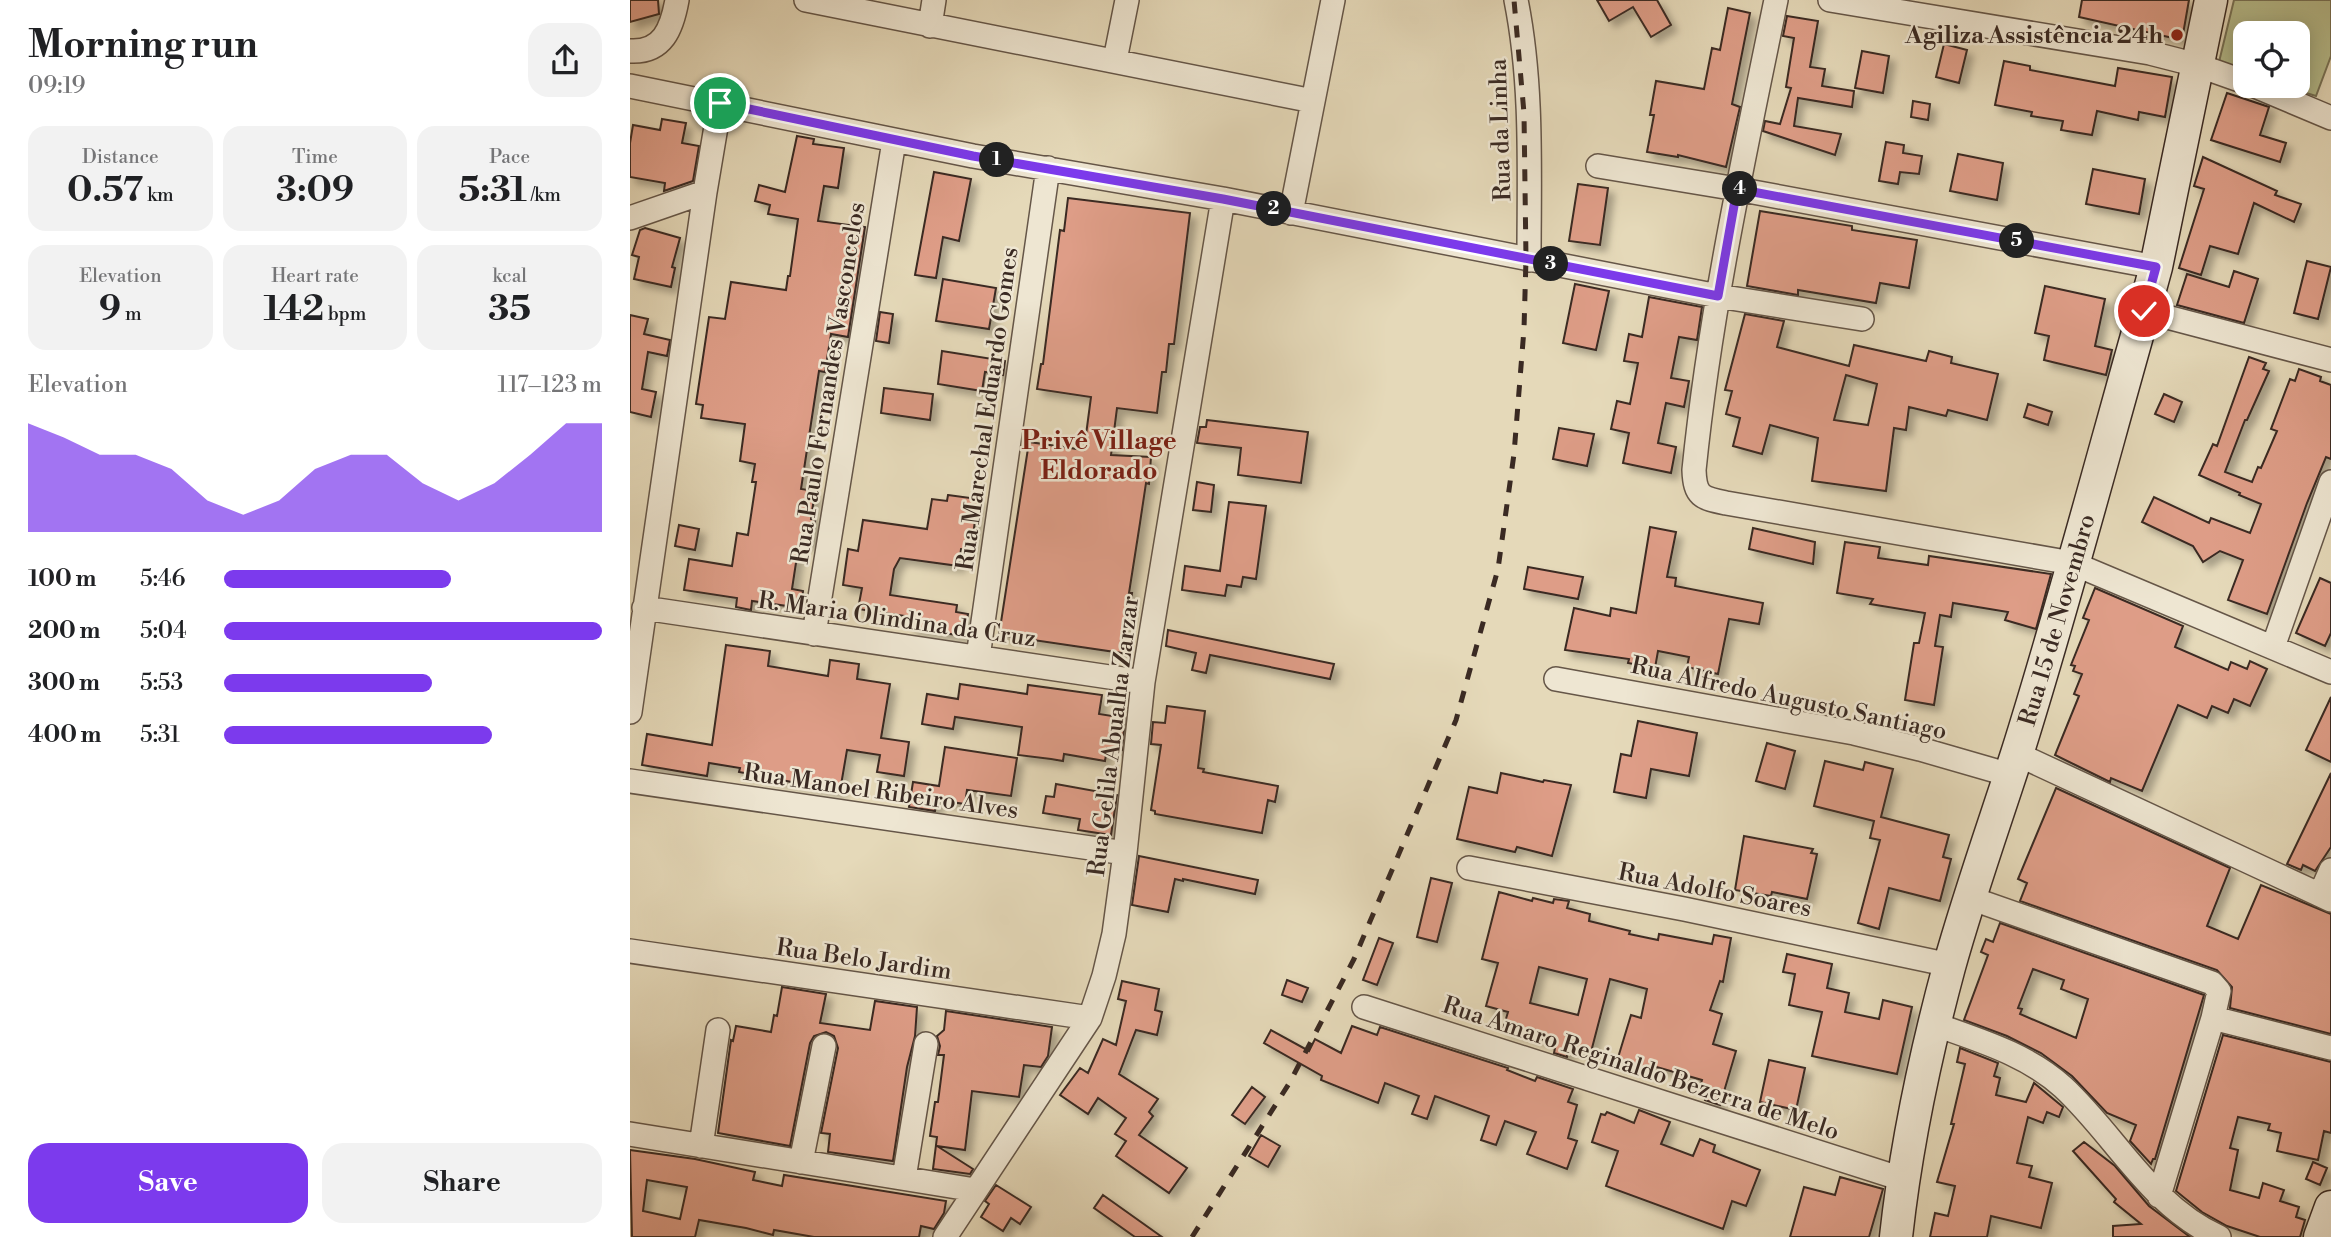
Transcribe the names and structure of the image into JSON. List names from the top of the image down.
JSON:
{
  "streets": {
    "main road": ["Rua 15 de Novembro"],
    "street": [
      "Rua da Linha",
      "Rua Paulo Fernandes Vasconcelos",
      "Rua Marechal Eduardo Gomes",
      "R. Maria Olindina da Cruz",
      "Rua Alfredo Augusto Santiago",
      "Rua Gelila Abualha Zarzar",
      "Rua Manoel Ribeiro Alves",
      "Rua Adolfo Soares",
      "Rua Belo Jardim",
      "Rua Amaro Reginaldo Bezerra de Melo"
    ]
  },
  "crossings": [
    ["Rua Paulo Fernandes Vasconcelos", "R. Maria Olindina da Cruz"],
    ["Rua Marechal Eduardo Gomes", "R. Maria Olindina da Cruz"],
    ["R. Maria Olindina da Cruz", "Rua Gelila Abualha Zarzar"],
    ["Rua 15 de Novembro", "Rua Alfredo Augusto Santiago"],
    ["Rua 15 de Novembro", "Rua Adolfo Soares"],
    ["Rua 15 de Novembro", "Rua Amaro Reginaldo Bezerra de Melo"],
    ["Rua Gelila Abualha Zarzar", "Rua Manoel Ribeiro Alves"],
    ["Rua Gelila Abualha Zarzar", "Rua Belo Jardim"]
  ],
  "districts": ["Privê Village Eldorado"],
  "places": ["Agiliza Assistência 24h"],
  "page": {
    "heading": ["Morning run", "09:19"],
    "stats": [
      ["Distance", "0.57 km"],
      ["Time", "3:09"],
      ["Pace", "5:31 /km"],
      ["Elevation", "9 m"],
      ["Heart rate", "142 bpm"],
      ["kcal", "35"]
    ],
    "pins": [
      "1",
      "4",
      "2",
      "5",
      "3"
    ],
    "chart": ["Elevation", "117–123 m"],
    "list": [
      {
        "name": "100 m",
        "note": "5:46"
      },
      {
        "name": "200 m",
        "note": "5:04"
      },
      {
        "name": "300 m",
        "note": "5:53"
      },
      {
        "name": "400 m",
        "note": "5:31"
      }
    ],
    "buttons": ["Save", "Share"]
  }
}
